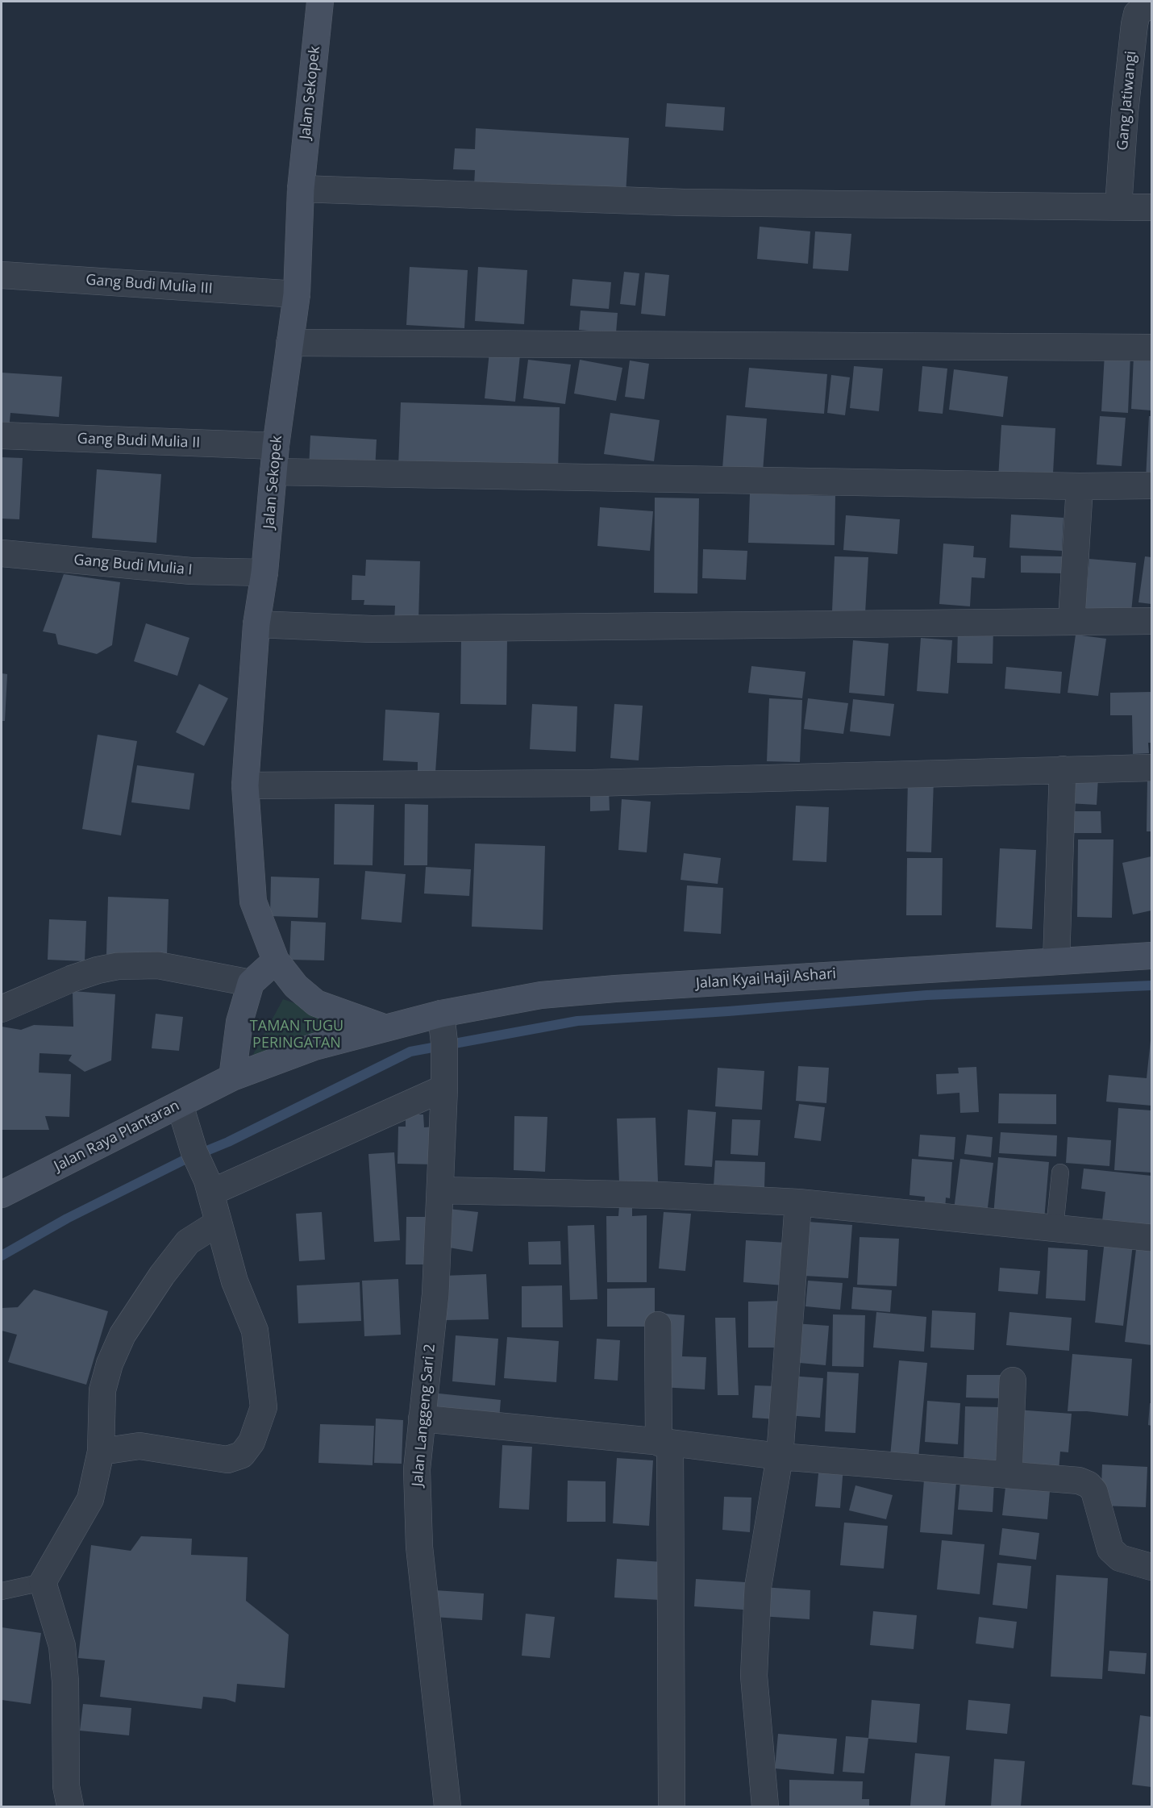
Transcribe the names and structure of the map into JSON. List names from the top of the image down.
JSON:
{
  "streets": {
    "street": [
      "Jalan Sekopek",
      "Gang Jatiwangi",
      "Gang Budi Mulia III",
      "Gang Budi Mulia II",
      "Gang Budi Mulia I",
      "Jalan Kyai Haji Ashari",
      "Jalan Raya Plantaran",
      "Jalan Langgeng Sari 2"
    ]
  },
  "crossings": [
    ["Jalan Sekopek", "Gang Budi Mulia III"],
    ["Jalan Sekopek", "Gang Budi Mulia II"],
    ["Jalan Sekopek", "Gang Budi Mulia I"],
    ["Jalan Sekopek", "Jalan Kyai Haji Ashari"],
    ["Jalan Sekopek", "Jalan Raya Plantaran"],
    ["Jalan Kyai Haji Ashari", "Jalan Raya Plantaran"],
    ["Jalan Kyai Haji Ashari", "Jalan Langgeng Sari 2"]
  ],
  "parks": ["TAMAN TUGU PERINGATAN"]
}
